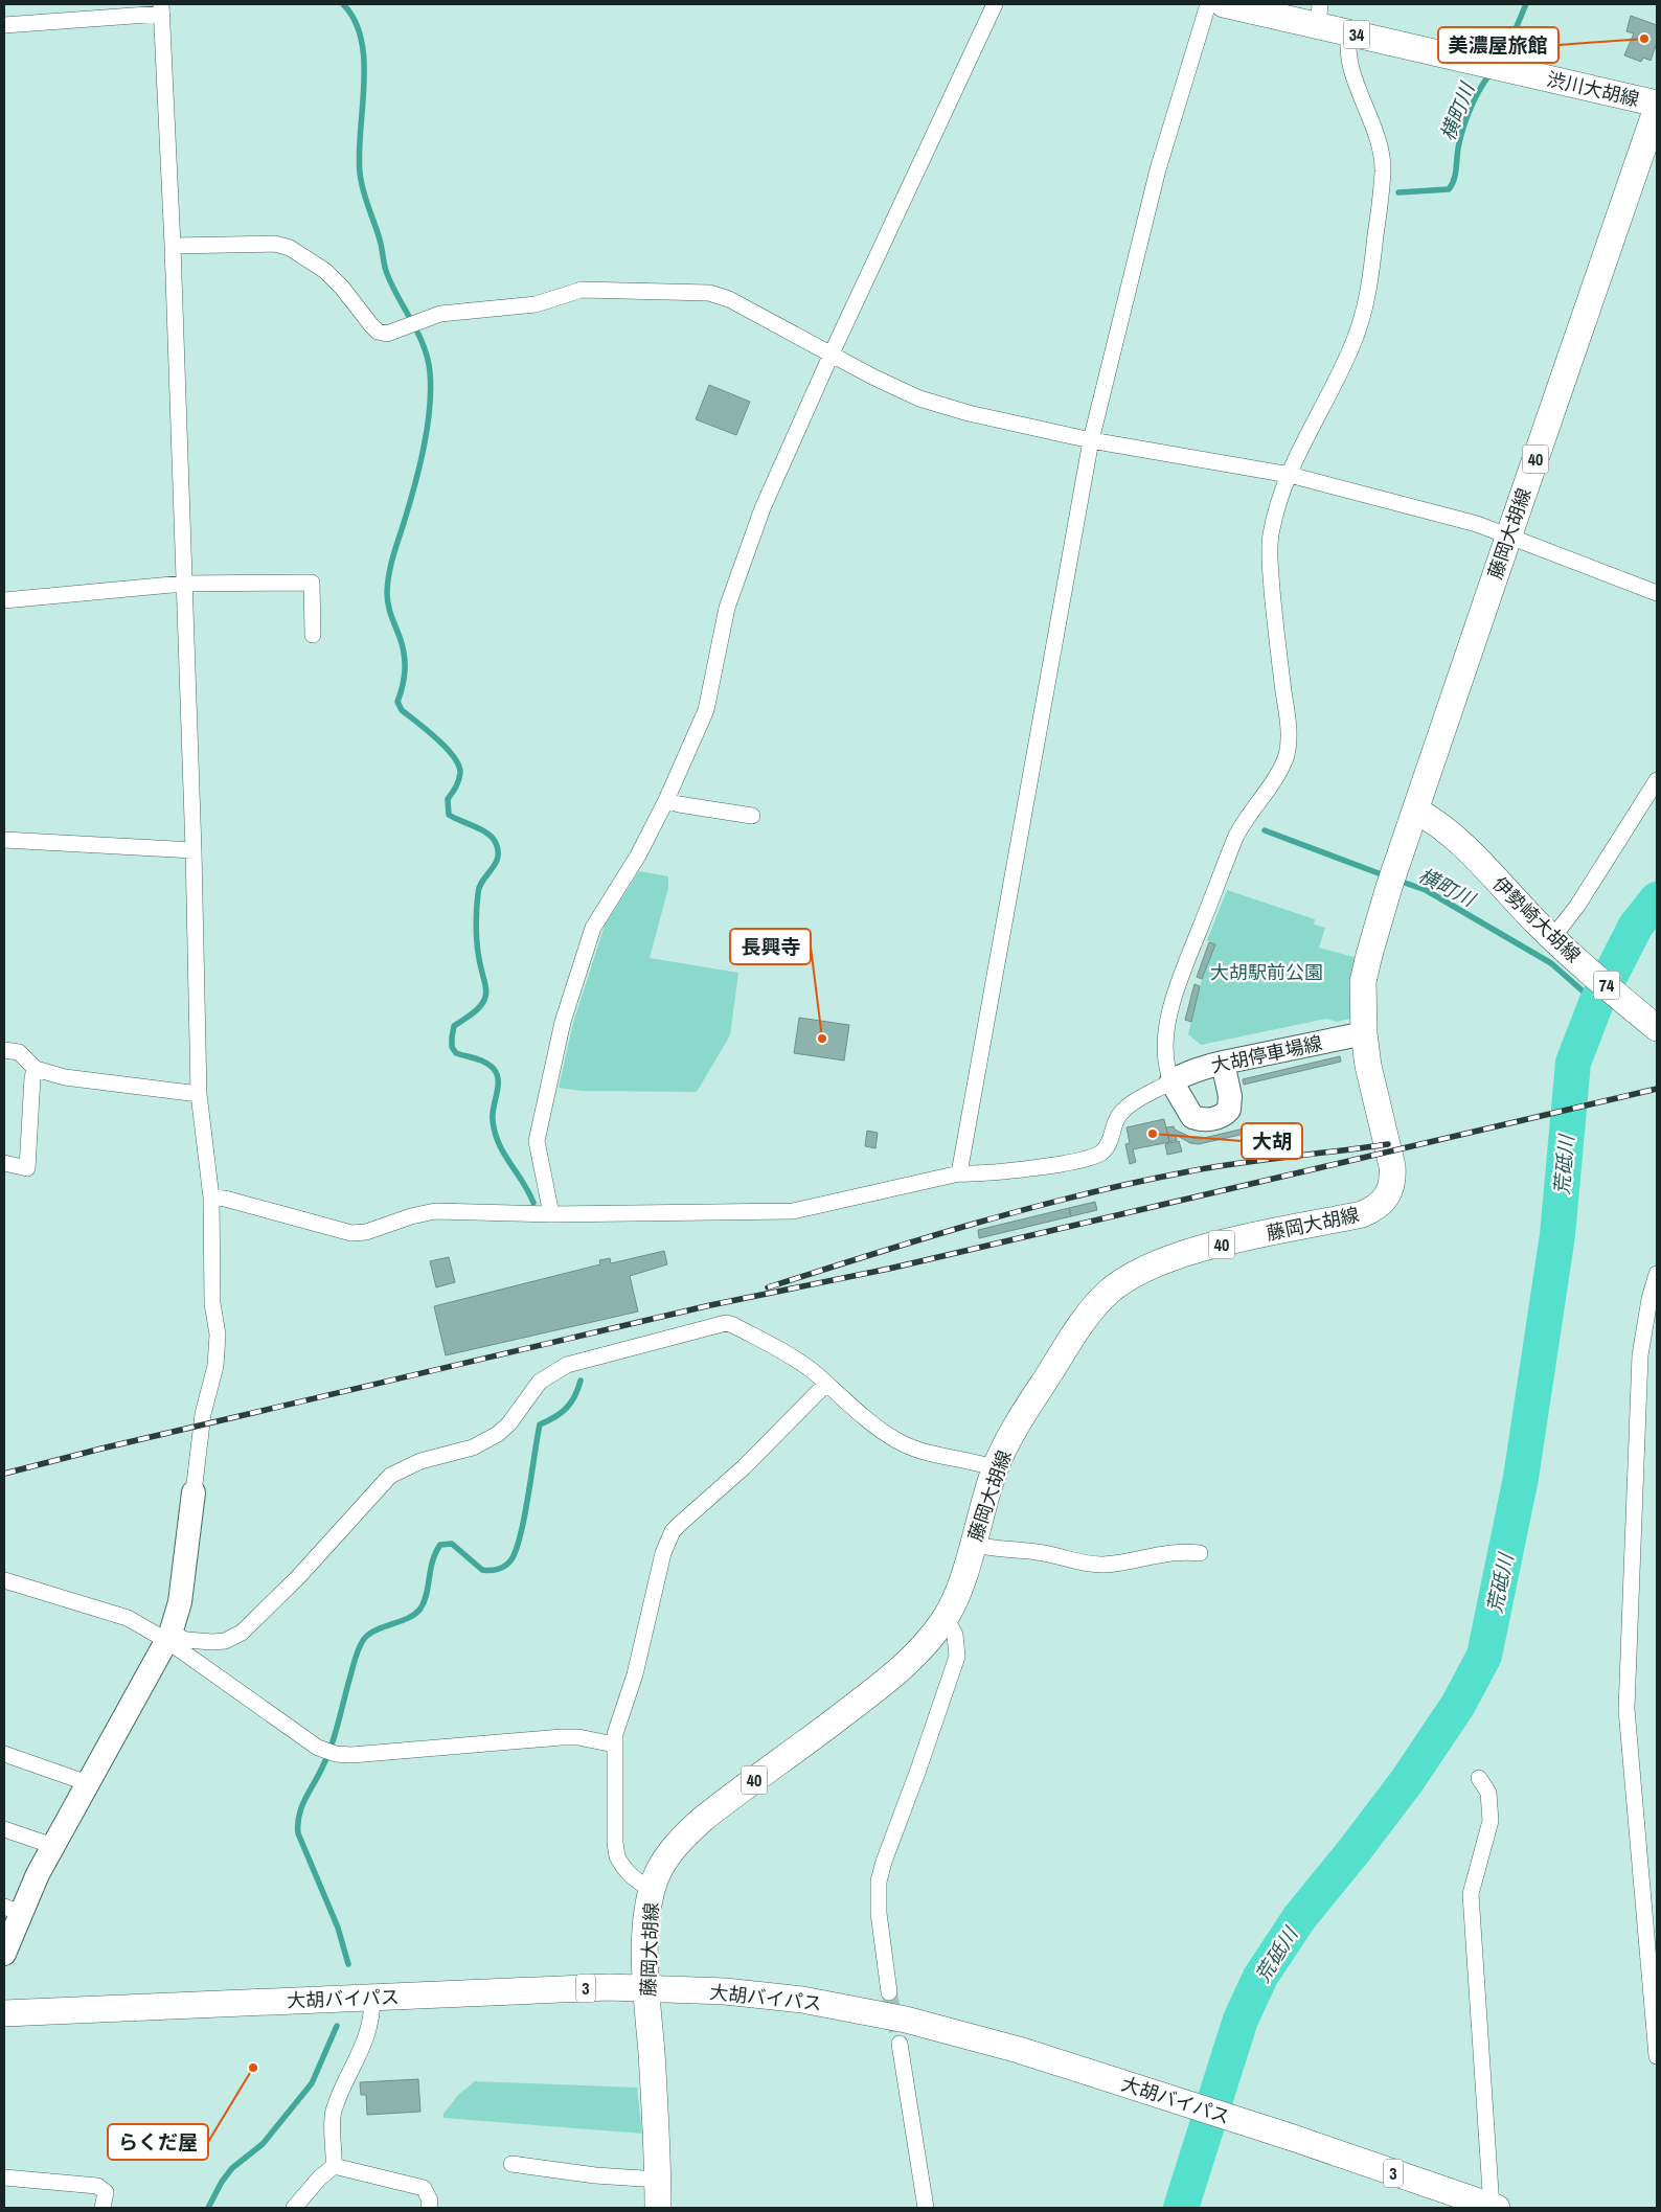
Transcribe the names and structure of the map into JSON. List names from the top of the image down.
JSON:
{
  "streets": {
    "main road": [
      "34",
      "渋川大胡線",
      "40",
      "藤岡大胡線",
      "伊勢崎大胡線",
      "74",
      "3",
      "大胡バイパス"
    ],
    "street": ["大胡停車場線"]
  },
  "crossings": [
    ["藤岡大胡線", "伊勢崎大胡線"],
    ["藤岡大胡線", "大胡停車場線"],
    ["藤岡大胡線", "大胡バイパス"]
  ],
  "water": ["横町川", "荒砥川"],
  "parks": ["大胡駅前公園"],
  "places": [
    "美濃屋旅館",
    "長興寺",
    "大胡",
    "らくだ屋"
  ]
}
